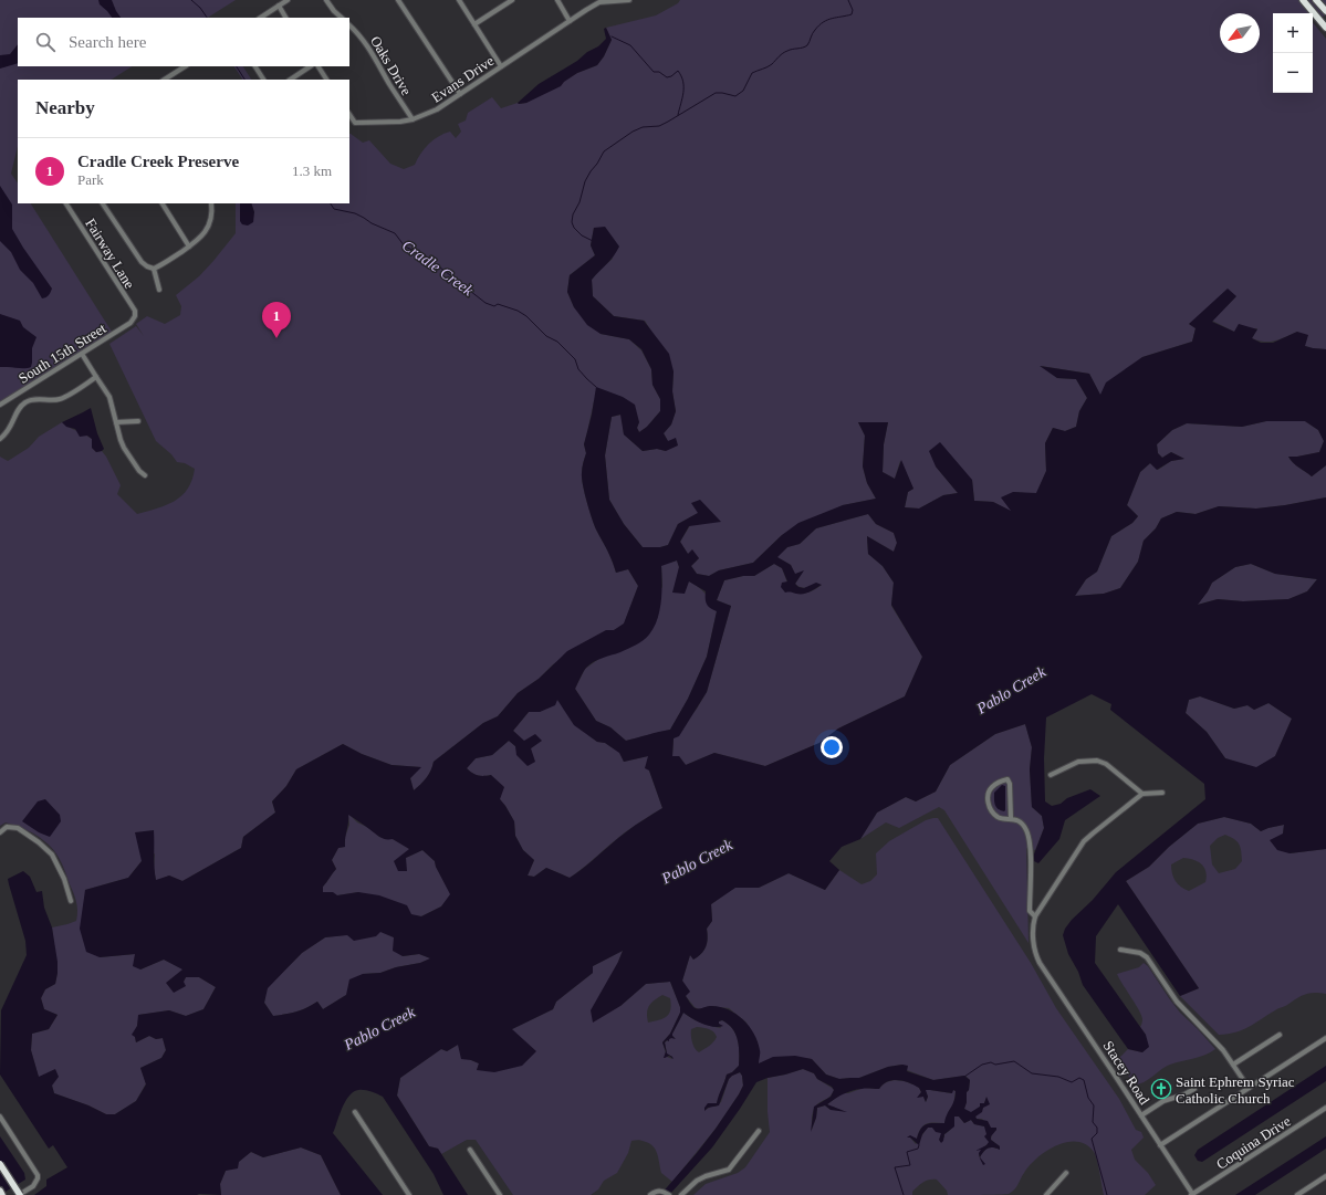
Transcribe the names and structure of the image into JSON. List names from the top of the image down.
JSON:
{
  "streets": {
    "street": [
      "Oaks Drive",
      "Evans Drive",
      "Fairway Lane",
      "South 15th Street",
      "Stacey Road",
      "Coquina Drive"
    ]
  },
  "crossings": [
    ["Oaks Drive", "Evans Drive"],
    ["Fairway Lane", "South 15th Street"],
    ["Stacey Road", "Coquina Drive"]
  ],
  "water": ["Cradle Creek", "Pablo Creek"],
  "places": {
    "church": ["Saint Ephrem Syriac Catholic Church"]
  },
  "north": "bottom left",
  "page": {
    "map_buttons": ["+", "−"],
    "search": "Search here",
    "heading": "Nearby",
    "list": [
      {
        "mark": "1",
        "name": "Cradle Creek Preserve",
        "note": "Park",
        "value": "1.3 km"
      }
    ],
    "pins": "1"
  }
}
